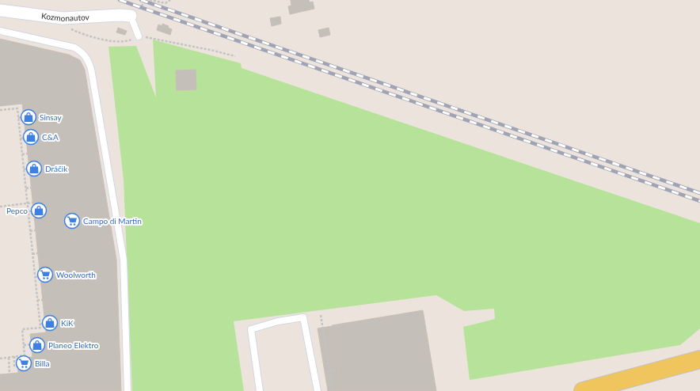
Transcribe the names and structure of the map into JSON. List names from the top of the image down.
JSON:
{
  "streets": {
    "street": ["Kozmonautov"]
  },
  "places": {
    "shop": [
      "Sinsay",
      "C&A",
      "Dráčik",
      "Pepco",
      "KiK",
      "Planeo Elektro"
    ],
    "supermarket": ["Campo di Martin", "Woolworth", "Billa"]
  }
}
